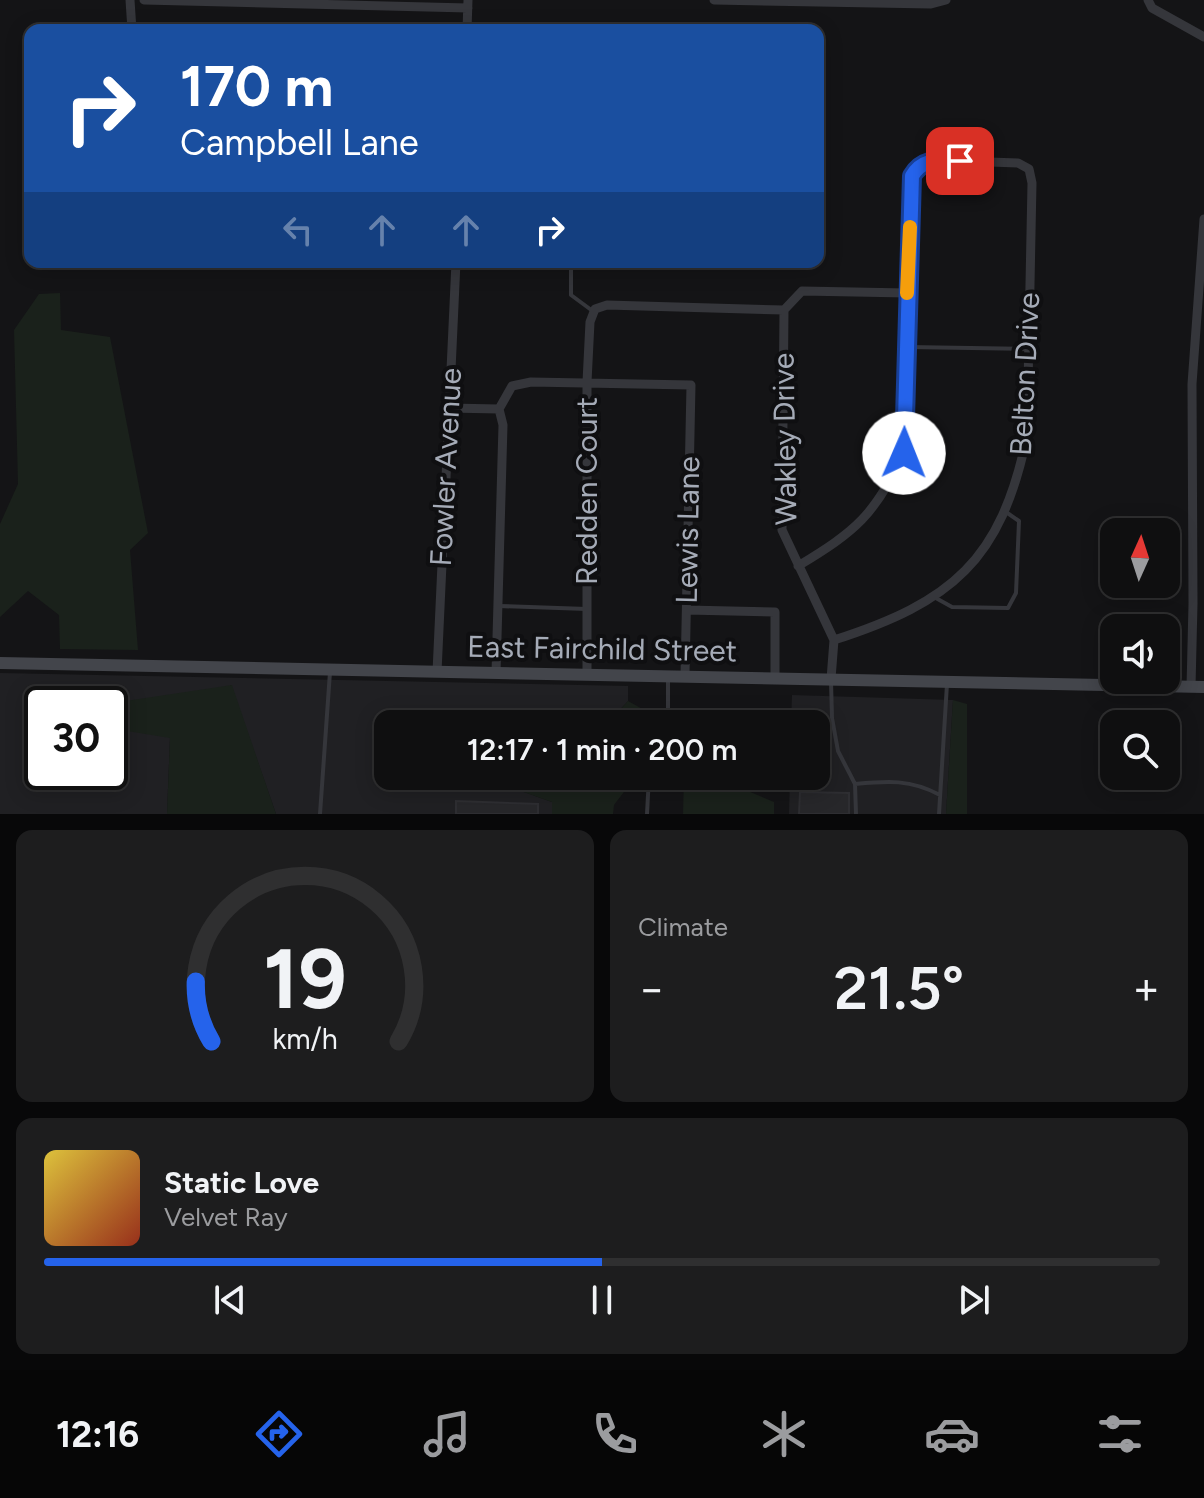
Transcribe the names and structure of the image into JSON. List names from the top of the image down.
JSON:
{
  "streets": {
    "street": [
      "Belton Drive",
      "Wakley Drive",
      "Fowler Avenue",
      "Redden Court",
      "Lewis Lane",
      "East Fairchild Street"
    ]
  },
  "crossings": [
    ["Belton Drive", "Wakley Drive"],
    ["Fowler Avenue", "East Fairchild Street"],
    ["Redden Court", "Lewis Lane"],
    ["Redden Court", "East Fairchild Street"],
    ["Lewis Lane", "East Fairchild Street"]
  ],
  "north": "top",
  "page": {
    "turn": ["170 m", "Campbell Lane"],
    "limit": "30",
    "trip": "12:17 · 1 min · 200 m",
    "tile": "Climate",
    "heat": ["−", "21.5°", "+"],
    "song": ["Static Love", "Velvet Ray"],
    "tabs": "12:16",
    "gauge": ["19", "km/h"]
  }
}
